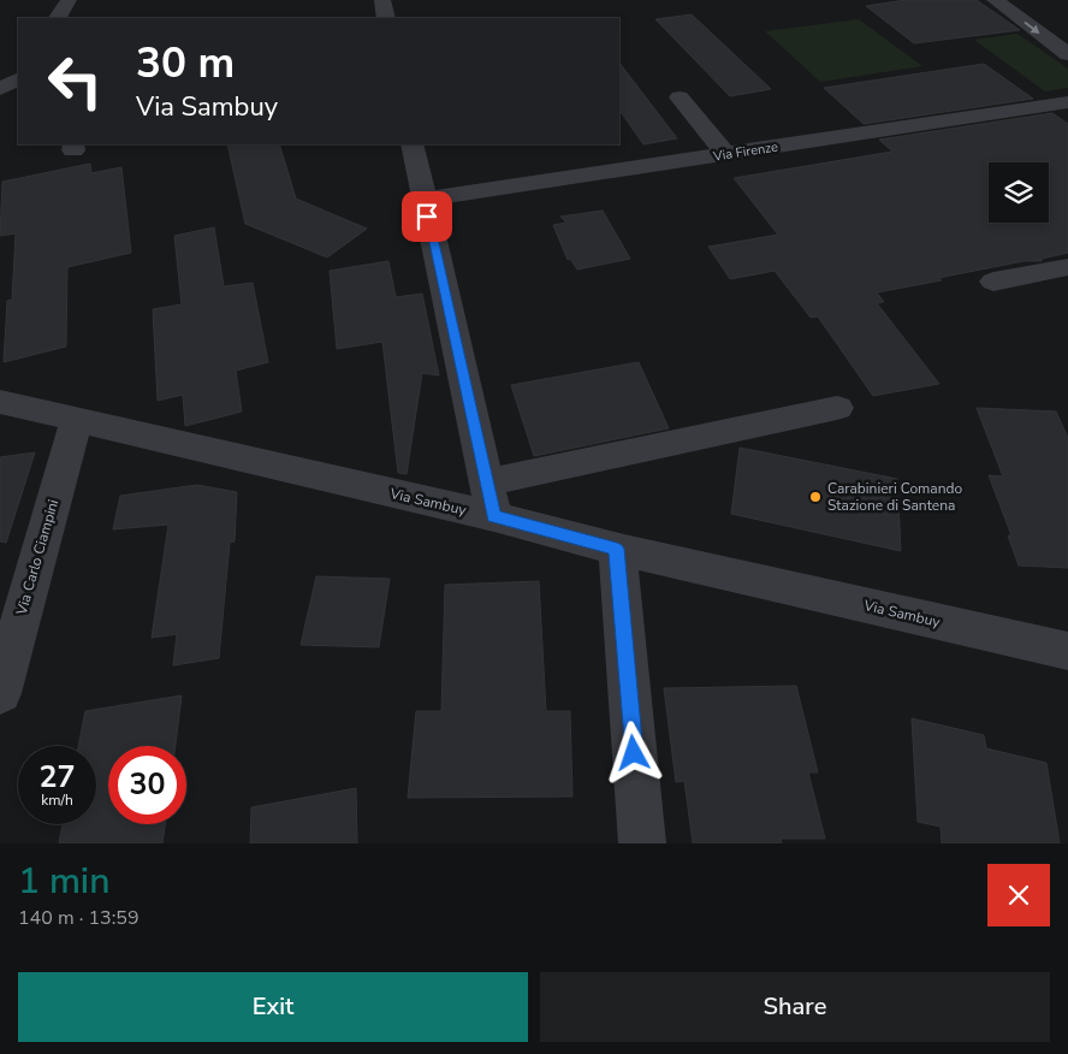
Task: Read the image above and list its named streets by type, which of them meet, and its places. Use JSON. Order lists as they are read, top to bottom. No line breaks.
{"streets":{"street":["Via Firenze","Via Sambuy","Via Carlo Ciampini"]},"crossings":[["Via Sambuy","Via Carlo Ciampini"]],"places":["Carabinieri Comando Stazione di Santena"],"page":{"turn":["30 m","Via Sambuy"],"speed":"27 km/h","limit":"30","heading":["1 min","140 m · 13:59"],"buttons":["Exit","Share"]}}
